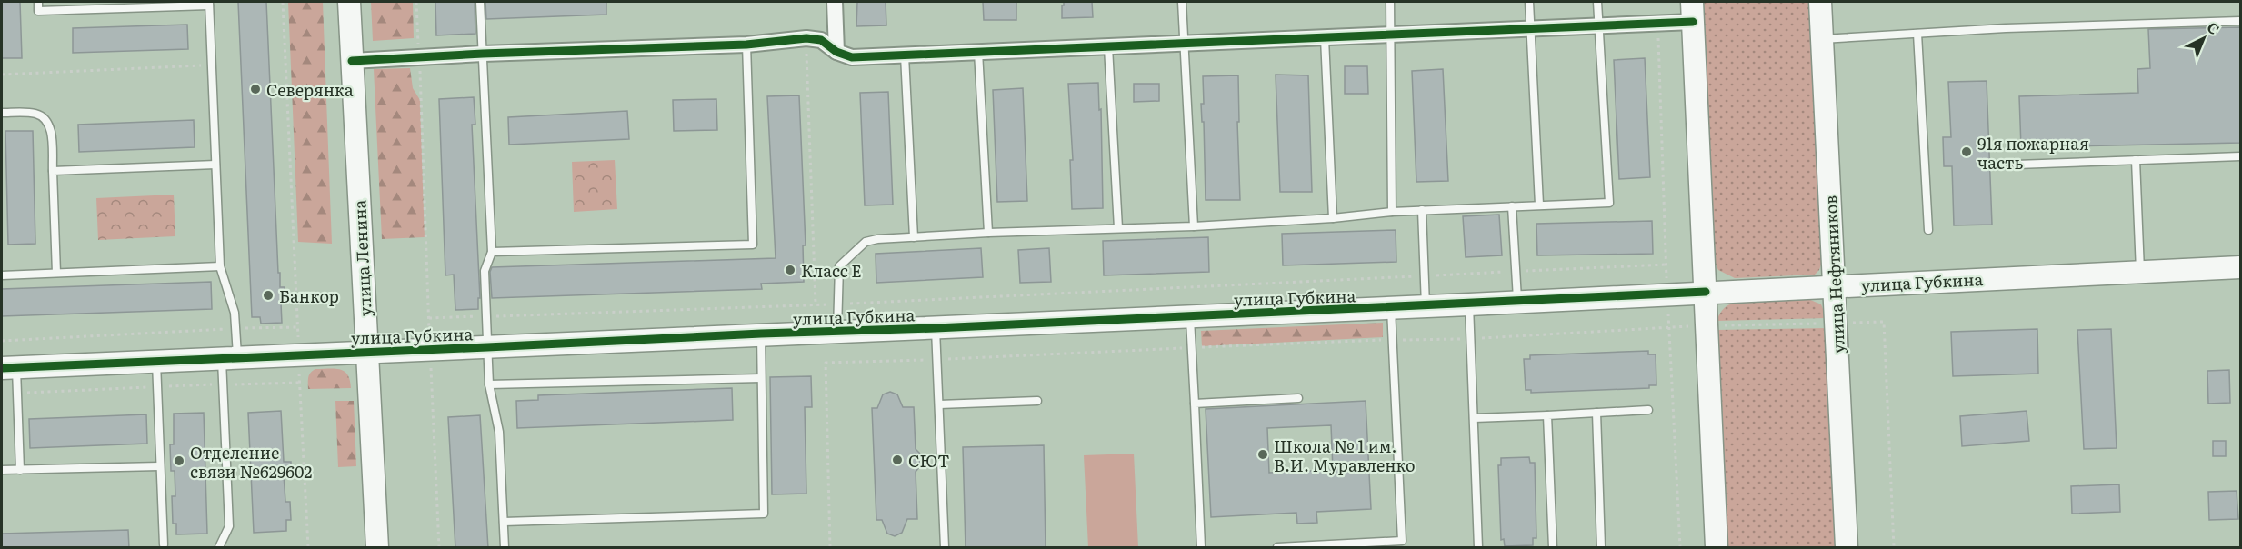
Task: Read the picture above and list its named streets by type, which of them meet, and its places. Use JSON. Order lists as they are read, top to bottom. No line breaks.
{"streets":{"street":["улица Ленина","улица Нефтяников","улица Губкина"]},"crossings":[["улица Ленина","улица Губкина"],["улица Нефтяников","улица Губкина"]],"places":["Северянка","91я пожарная часть","Класс Е","Банкор","Школа № 1 им. В.И. Муравленко","СЮТ","Отделение связи №629602"],"north":"top right"}
